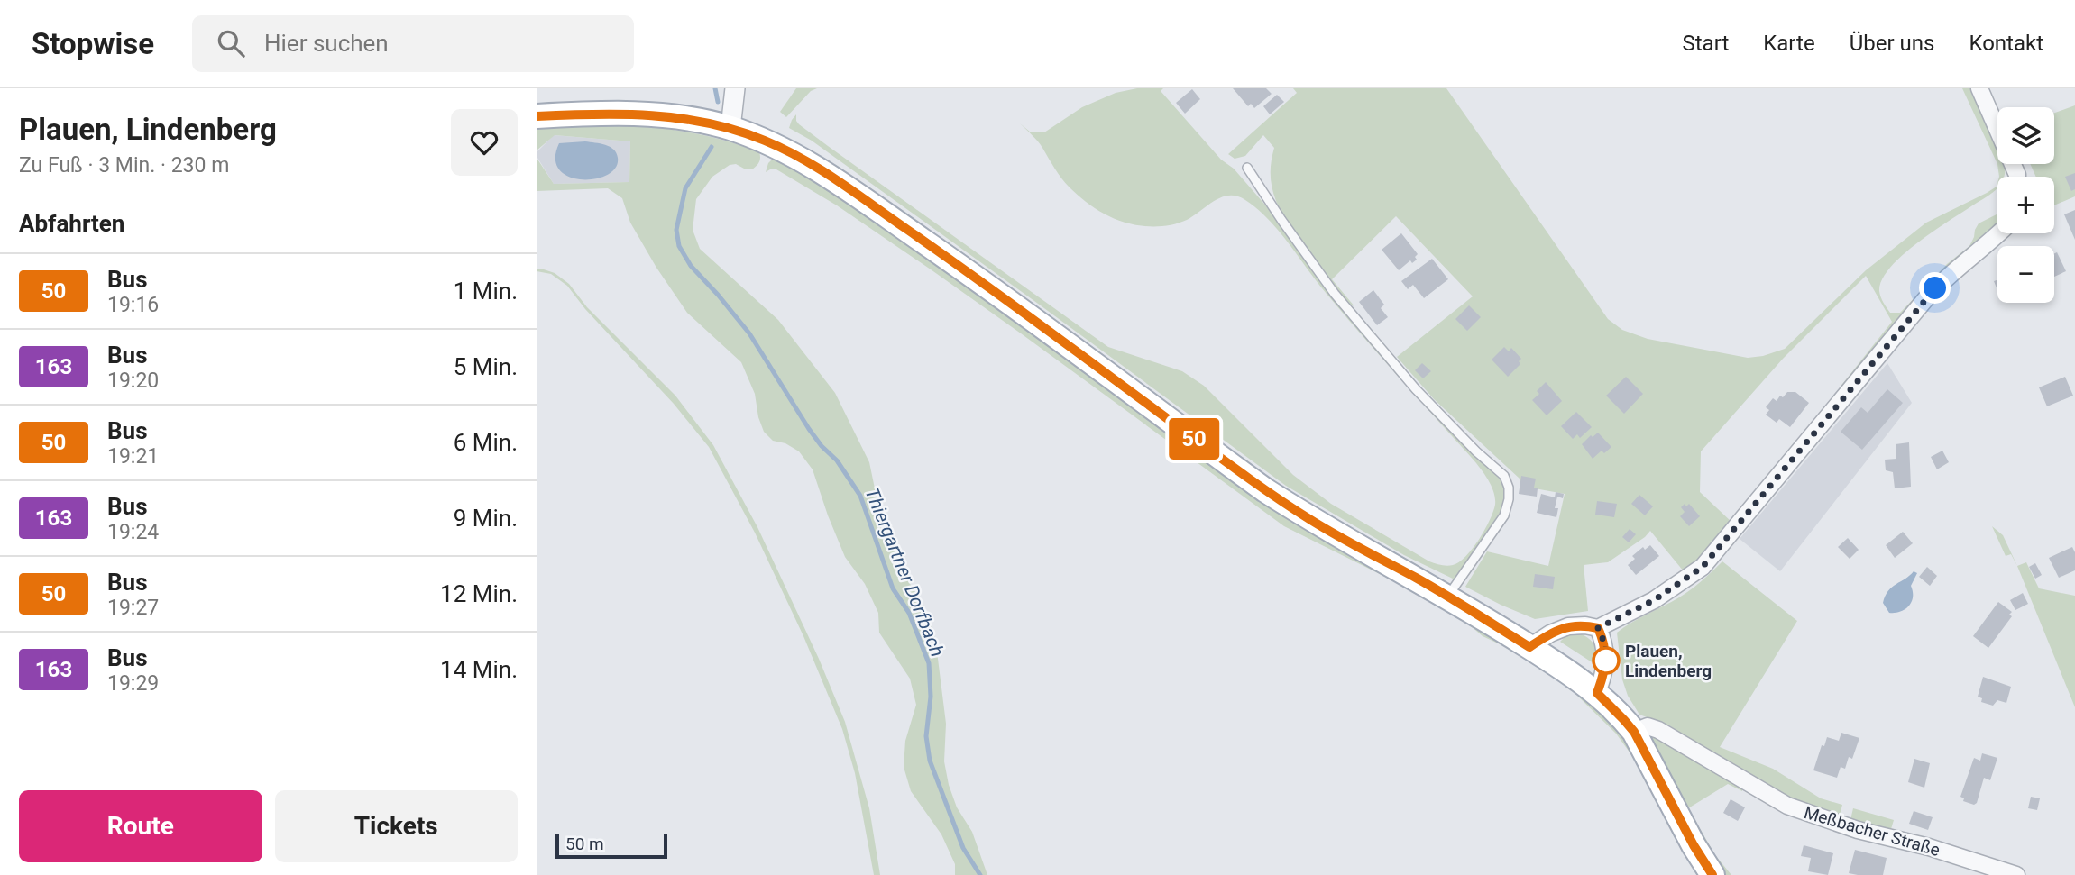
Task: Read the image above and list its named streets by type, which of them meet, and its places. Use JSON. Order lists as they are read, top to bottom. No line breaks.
{"streets":{"street":["Meßbacher Straße"]},"water":["Thiergartner Dorfbach"],"places":["Plauen, Lindenberg"],"lines":["bus line 50"],"scale_bar":"50 m","page":{"header":"Stopwise","search":"Hier suchen","nav":["Start","Karte","Über uns","Kontakt"],"heading":[["Plauen, Lindenberg","Zu Fuß · 3 Min. · 230 m"],"Abfahrten"],"on_map":"50","map_buttons":["+","−"],"list":[{"mark":"50","name":"Bus","note":"19:16","value":"1 Min."},{"mark":"163","name":"Bus","note":"19:20","value":"5 Min."},{"mark":"50","name":"Bus","note":"19:21","value":"6 Min."},{"mark":"163","name":"Bus","note":"19:24","value":"9 Min."},{"mark":"50","name":"Bus","note":"19:27","value":"12 Min."},{"mark":"163","name":"Bus","note":"19:29","value":"14 Min."}],"buttons":["Route","Tickets"],"scale":"50 m"}}
